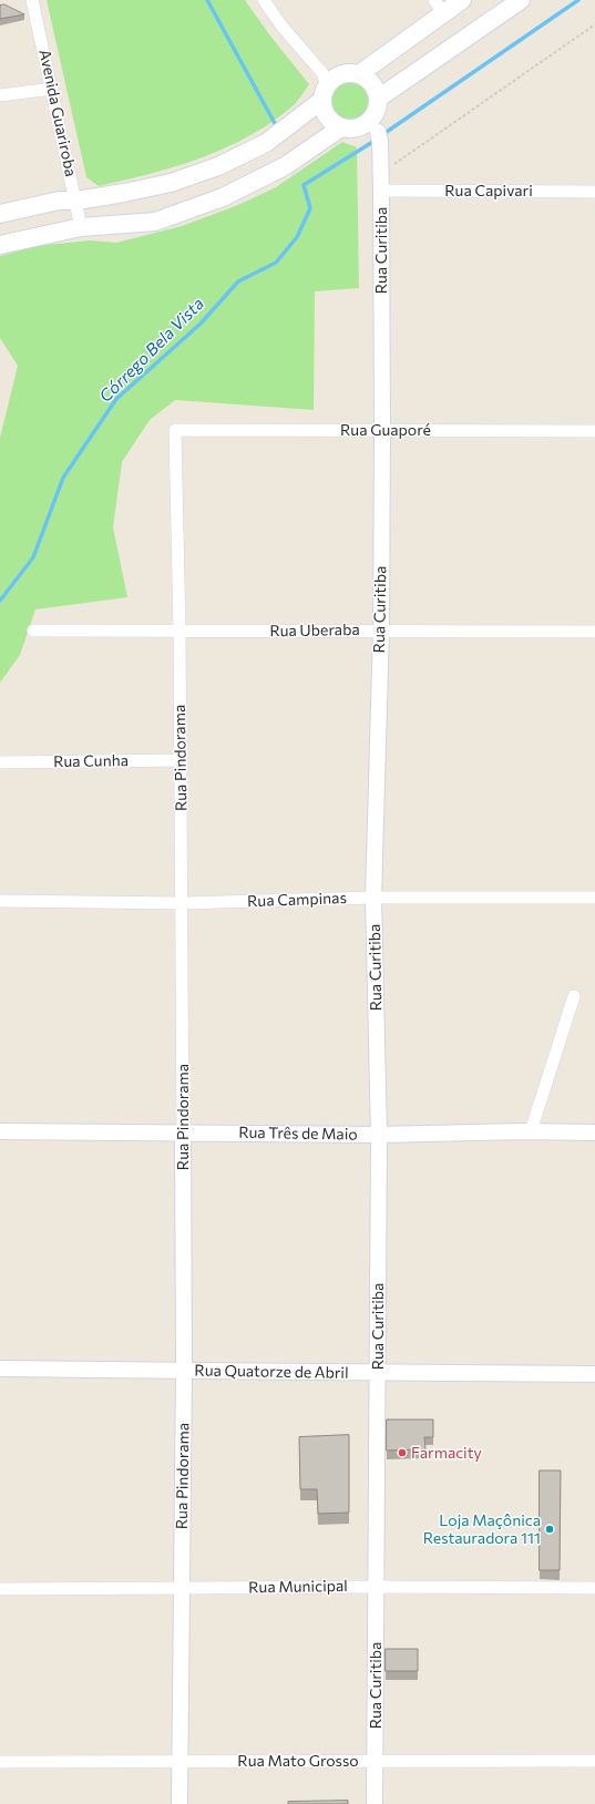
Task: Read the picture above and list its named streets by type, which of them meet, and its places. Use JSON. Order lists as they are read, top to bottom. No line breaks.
{"streets":{"street":["Avenida Guariroba","Rua Capivari","Rua Curitiba","Rua Guaporé","Rua Uberaba","Rua Pindorama","Rua Cunha","Rua Campinas","Rua Três de Maio","Rua Quatorze de Abril","Rua Municipal","Rua Mato Grosso"]},"crossings":[["Rua Capivari","Rua Curitiba"],["Rua Curitiba","Rua Guaporé"],["Rua Curitiba","Rua Uberaba"],["Rua Curitiba","Rua Campinas"],["Rua Curitiba","Rua Três de Maio"],["Rua Curitiba","Rua Quatorze de Abril"],["Rua Curitiba","Rua Municipal"],["Rua Curitiba","Rua Mato Grosso"],["Rua Guaporé","Rua Pindorama"],["Rua Uberaba","Rua Pindorama"],["Rua Pindorama","Rua Cunha"],["Rua Pindorama","Rua Campinas"],["Rua Pindorama","Rua Três de Maio"],["Rua Pindorama","Rua Quatorze de Abril"],["Rua Pindorama","Rua Municipal"],["Rua Pindorama","Rua Mato Grosso"]],"water":["Córrego Bela Vista"],"places":["Farmacity","Loja Maçônica Restauradora 111"]}
